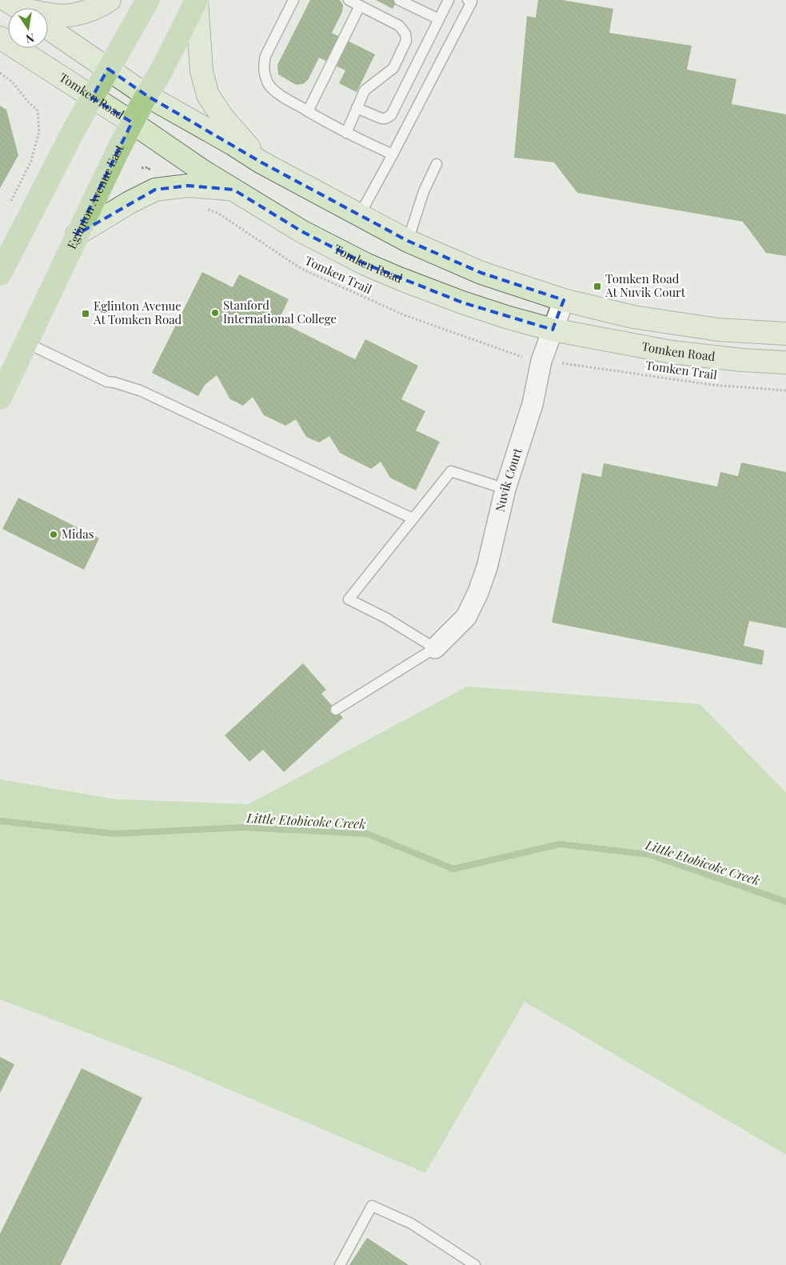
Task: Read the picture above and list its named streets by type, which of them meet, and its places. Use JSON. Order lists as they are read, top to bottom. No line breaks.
{"streets":{"main road":["Tomken Road","Eglinton Avenue East"],"street":["Nuvik Court"],"path":["Tomken Trail"]},"crossings":[["Tomken Road","Eglinton Avenue East"],["Tomken Road","Nuvik Court"]],"water":["Little Etobicoke Creek"],"places":{"transit":["Tomken Road At Nuvik Court","Eglinton Avenue At Tomken Road"],"other":["Stanford International College","Midas"]},"north":"bottom"}
